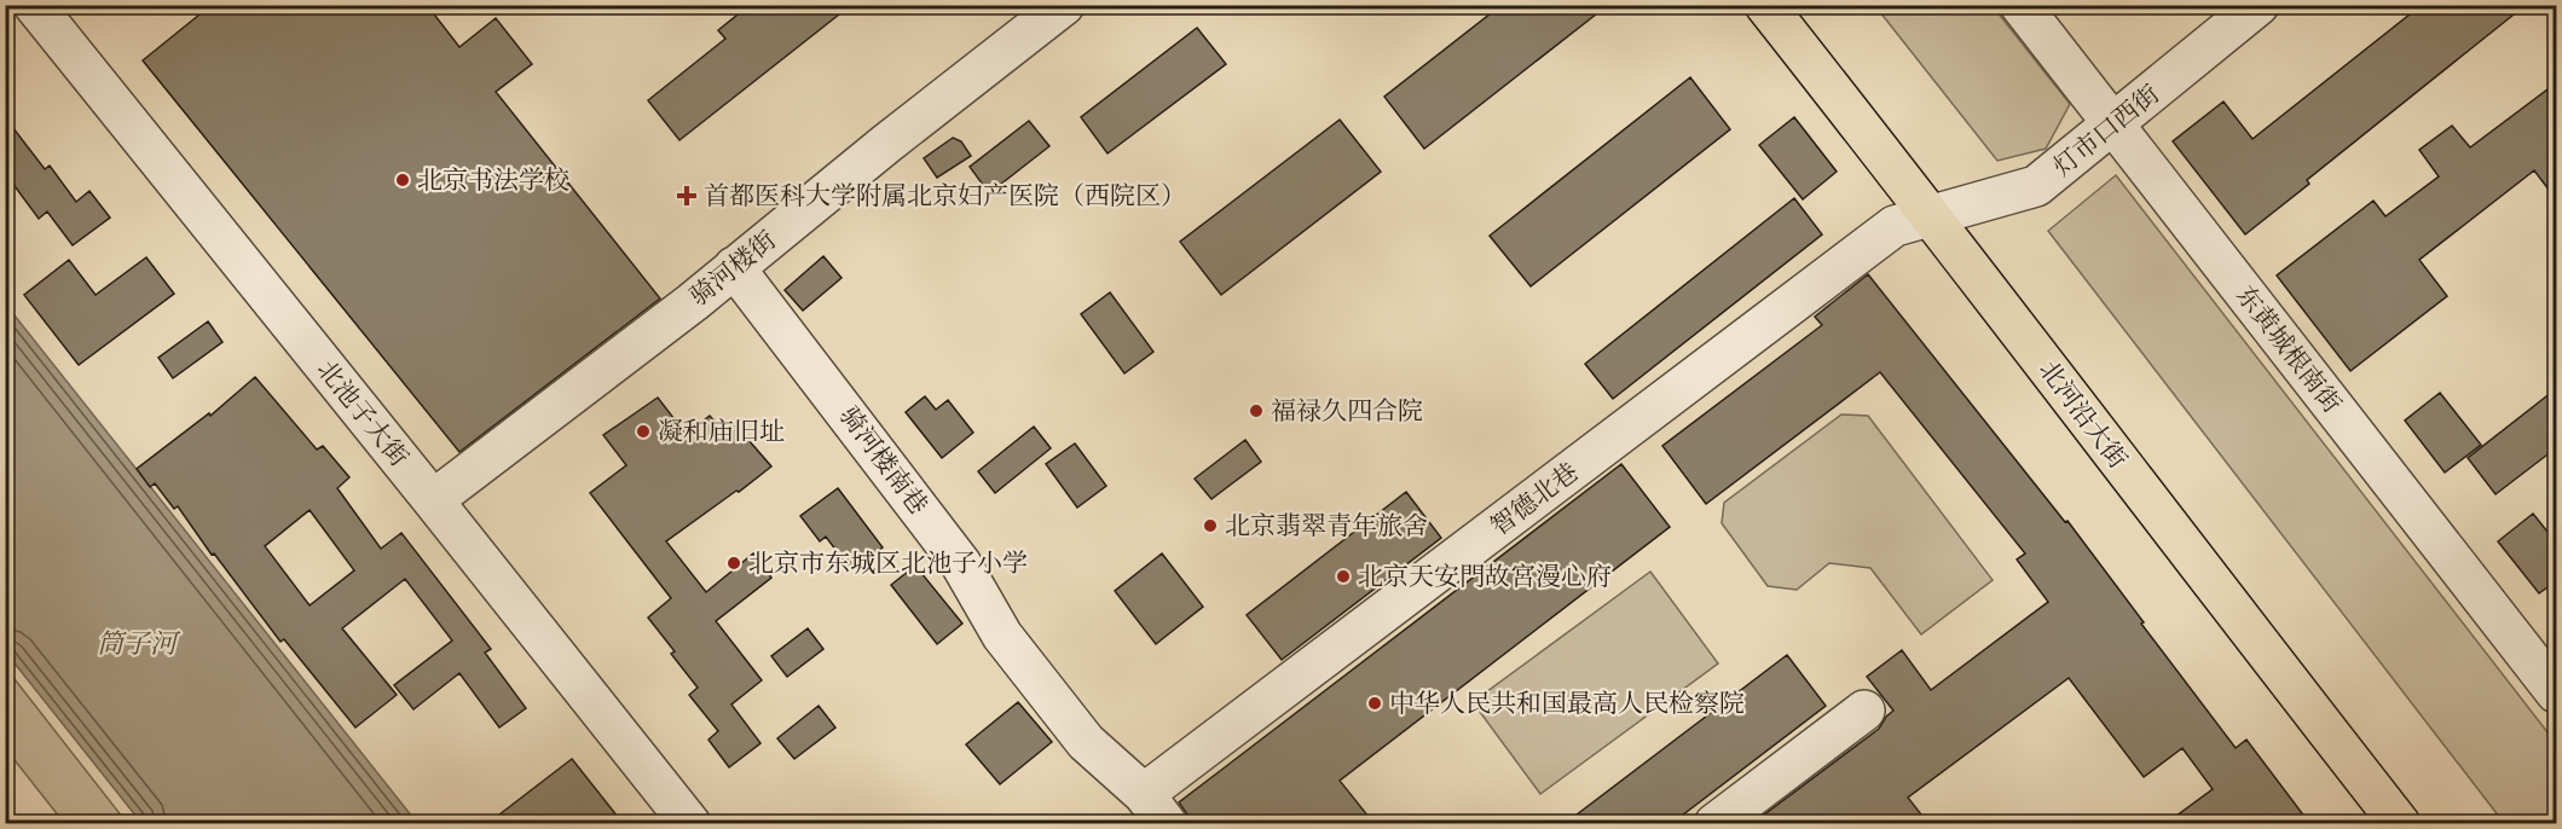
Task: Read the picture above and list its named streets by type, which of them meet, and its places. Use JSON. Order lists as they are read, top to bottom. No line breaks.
{"streets":{"main road":["北河沿大街"],"street":["灯市口西街","骑河楼街","东黄城根南街","北池子大街","骑河楼南巷","智德北巷"]},"crossings":[["灯市口西街","东黄城根南街"],["灯市口西街","北河沿大街"],["灯市口西街","智德北巷"],["骑河楼街","北池子大街"],["骑河楼街","骑河楼南巷"],["北河沿大街","智德北巷"],["骑河楼南巷","智德北巷"]],"water":["筒子河"],"places":{"other":["北京书法学校","福禄久四合院","凝和庙旧址","北京翡翠青年旅舍","北京市东城区北池子小学","北京天安門故宮漫心府","中华人民共和国最高人民检察院"],"health":["首都医科大学附属北京妇产医院（西院区）"]}}
